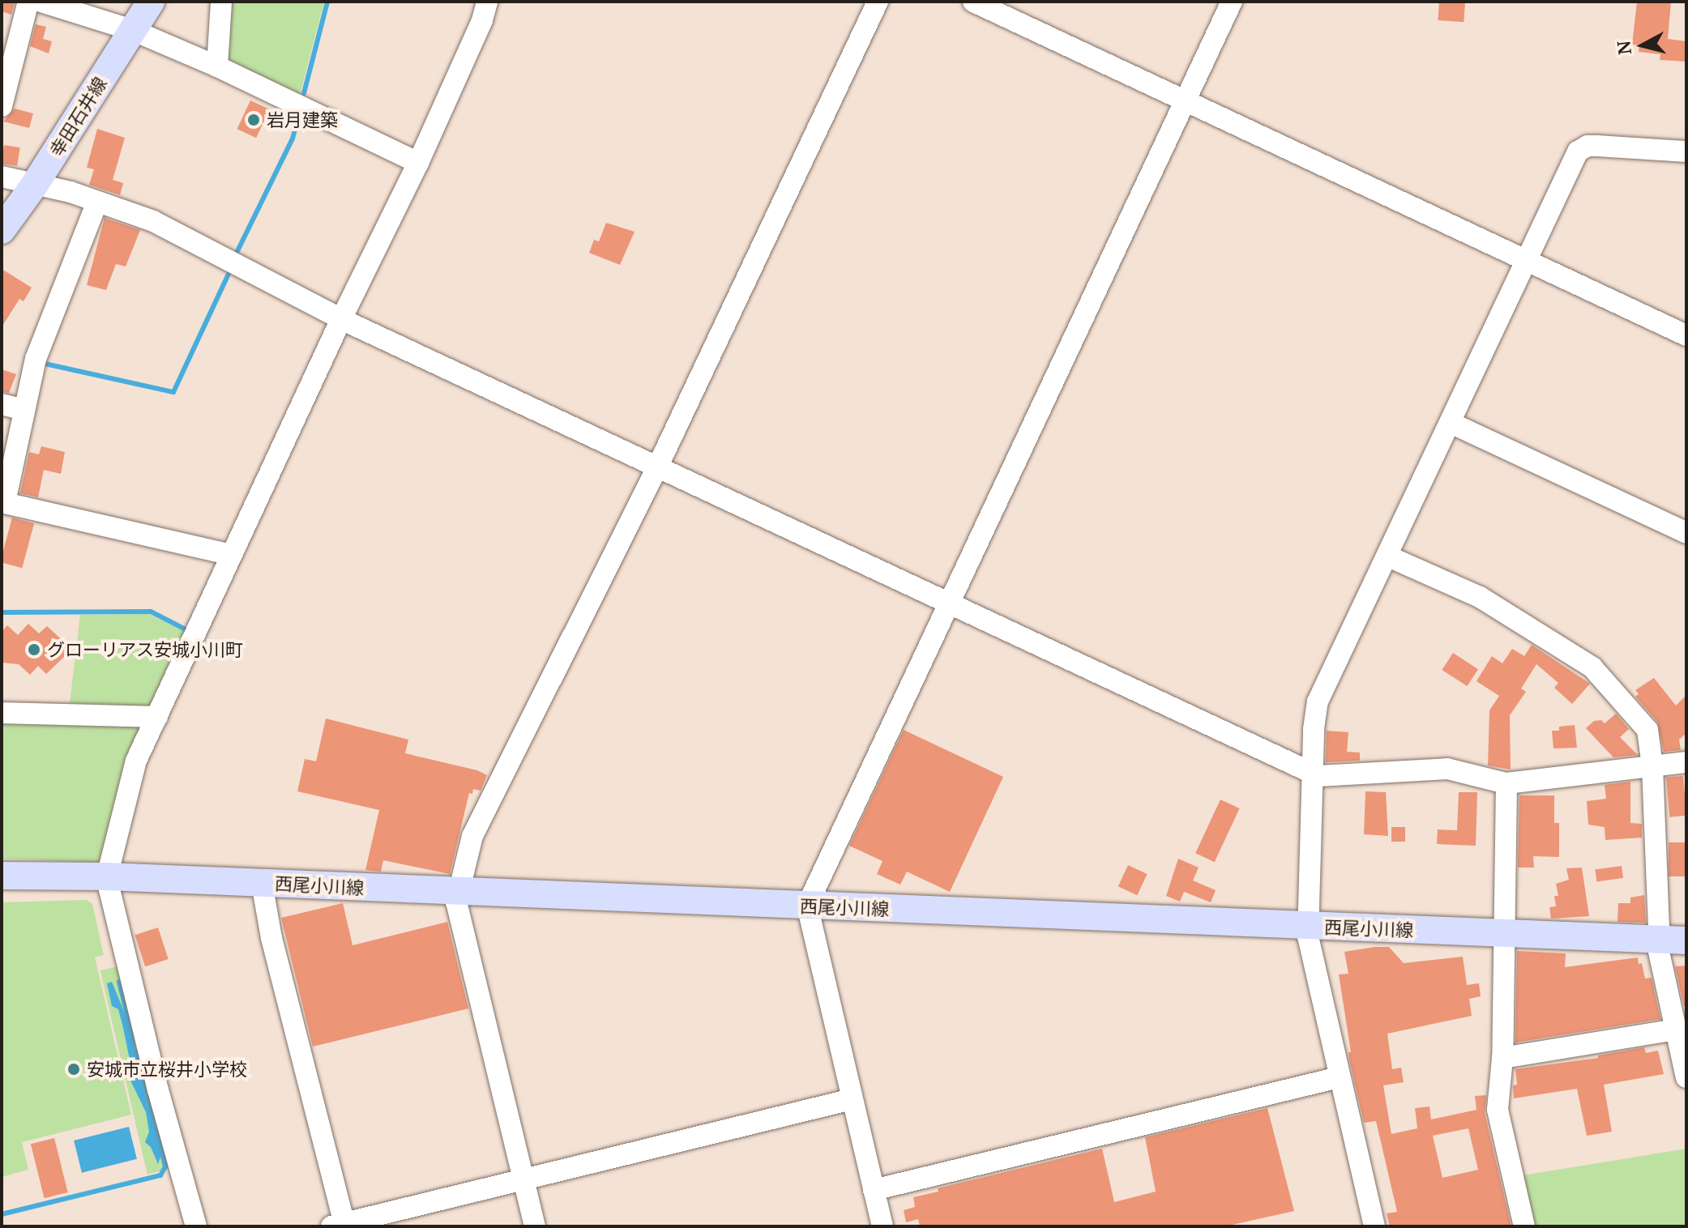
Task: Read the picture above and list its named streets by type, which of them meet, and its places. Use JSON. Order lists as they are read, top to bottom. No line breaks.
{"streets":{"main road":["幸田石井線","西尾小川線"]},"places":["岩月建築","グローリアス安城小川町","安城市立桜井小学校"],"north":"left"}
